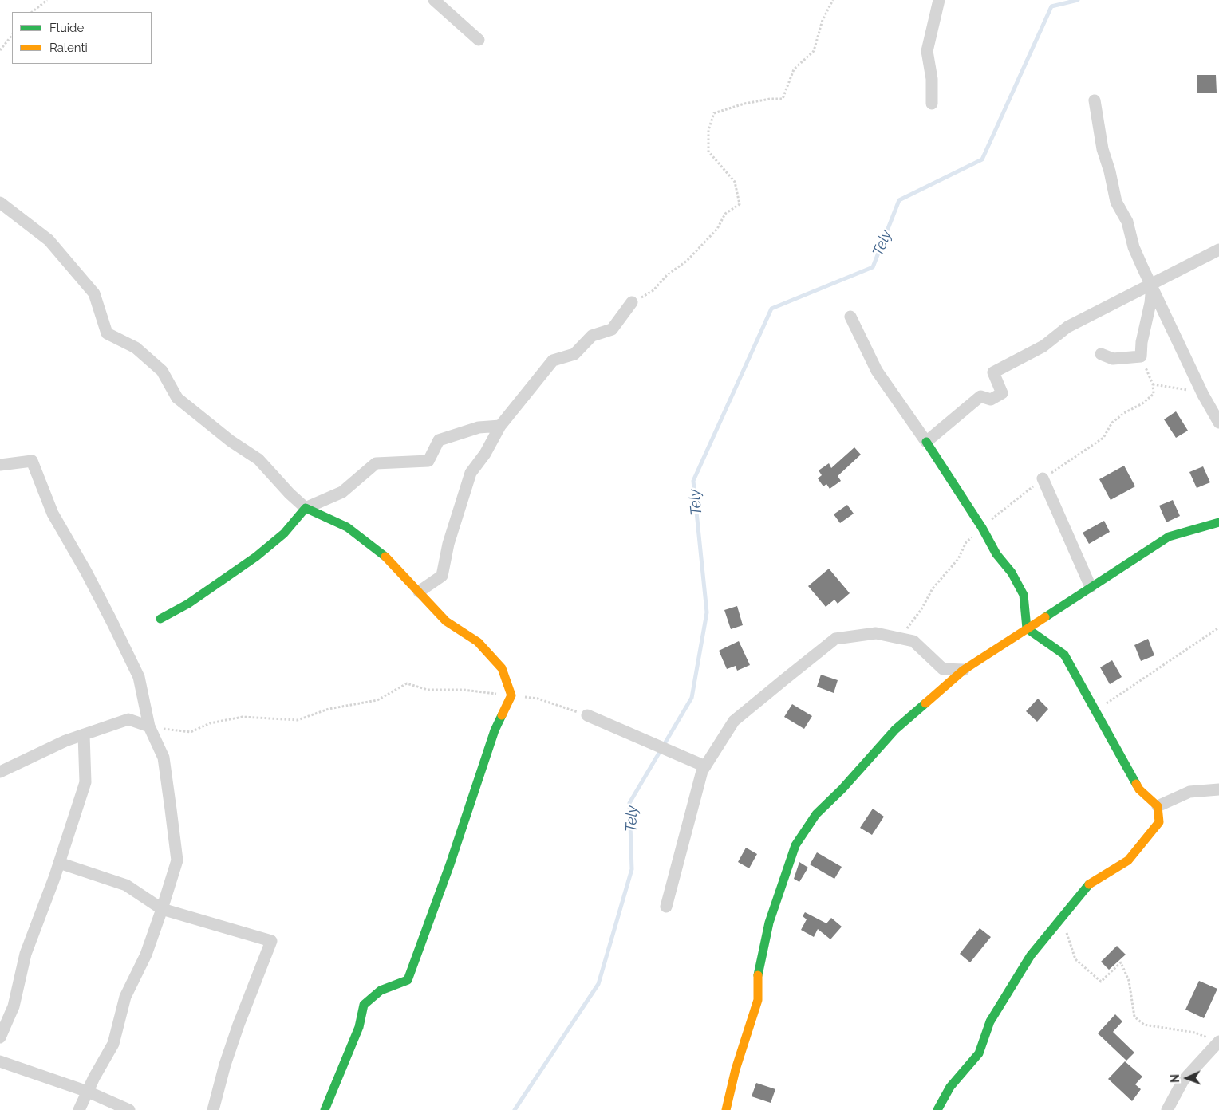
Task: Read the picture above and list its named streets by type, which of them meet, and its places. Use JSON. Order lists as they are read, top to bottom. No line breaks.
{"water":["Tely"],"legend":["Fluide","Ralenti"],"north":"left"}
